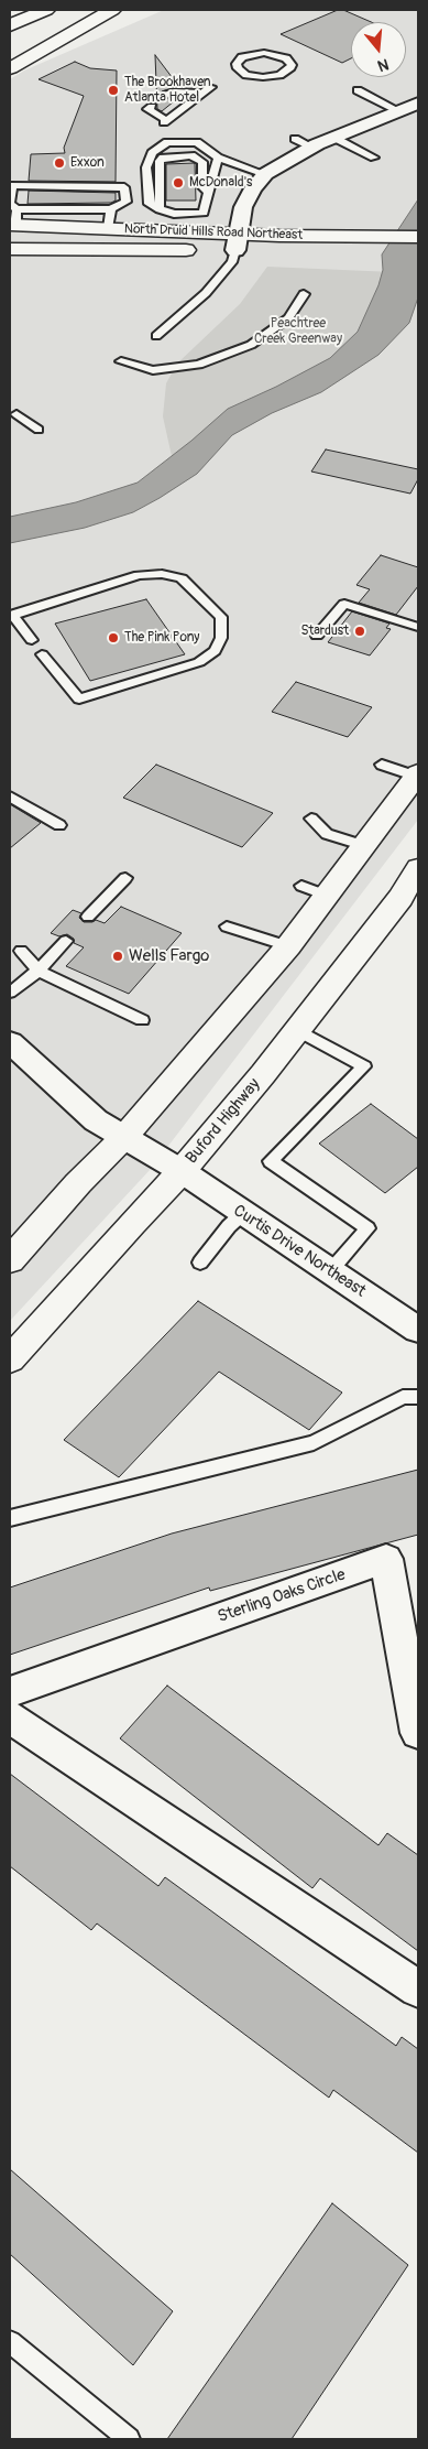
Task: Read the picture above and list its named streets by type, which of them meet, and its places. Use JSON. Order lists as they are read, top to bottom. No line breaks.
{"streets":{"main road":["North Druid Hills Road Northeast","Buford Highway"],"street":["Curtis Drive Northeast","Sterling Oaks Circle"]},"crossings":[["Buford Highway","Curtis Drive Northeast"]],"parks":["Peachtree Creek Greenway"],"places":["The Brookhaven Atlanta Hotel","Exxon","McDonald's","Stardust","The Pink Pony","Wells Fargo"],"north":"bottom"}
